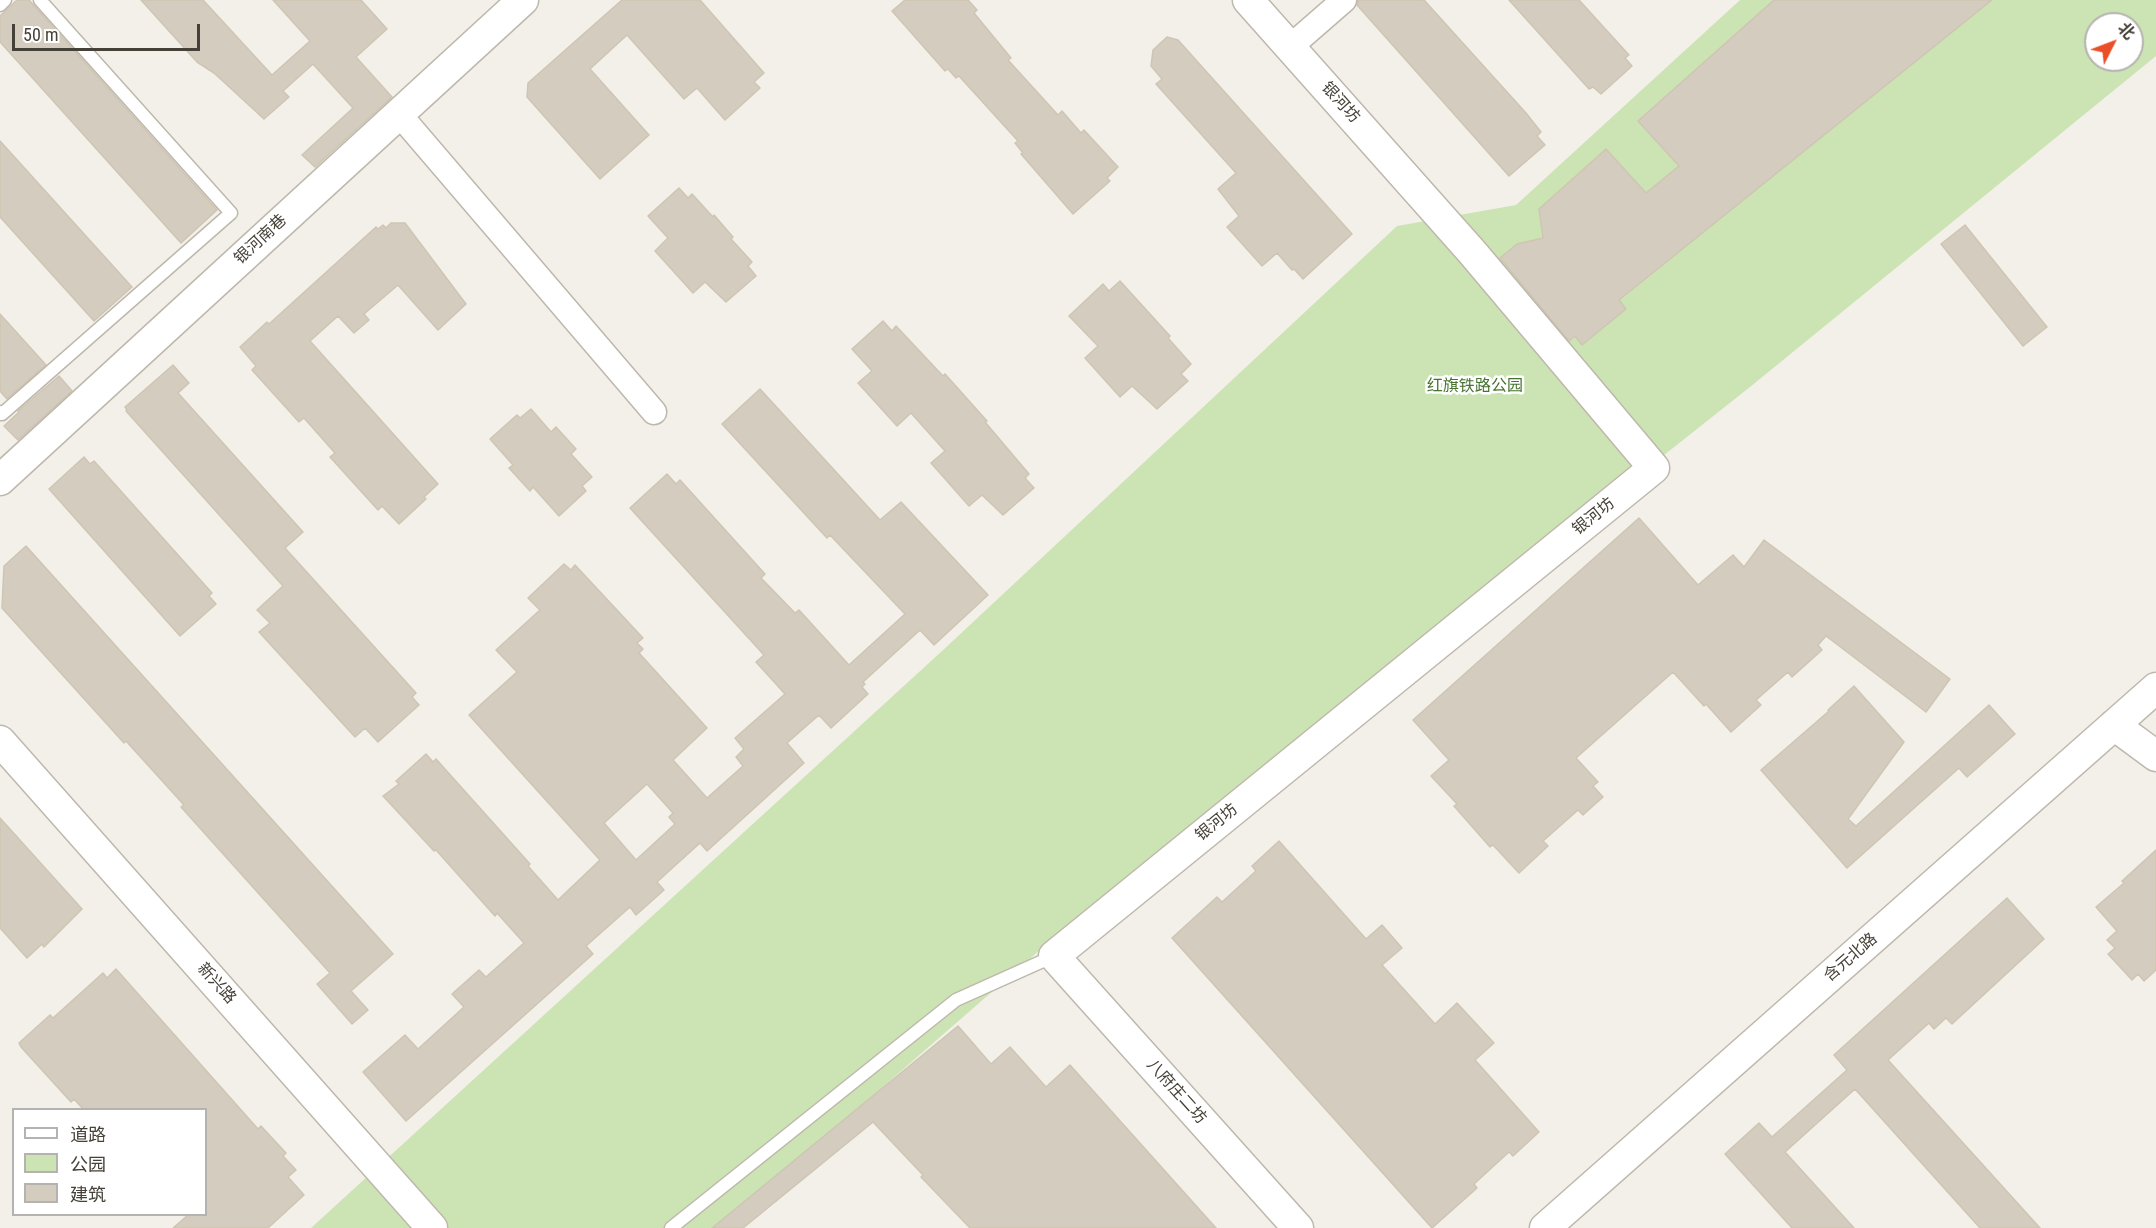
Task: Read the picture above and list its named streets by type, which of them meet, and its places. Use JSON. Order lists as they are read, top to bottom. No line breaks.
{"streets":{"street":["银河坊","银河南巷","含元北路","新兴路","八府庄二坊"]},"crossings":[["银河坊","八府庄二坊"]],"parks":["红旗铁路公园"],"legend":["道路","公园","建筑"],"scale_bar":"50 m","north":"top right"}
